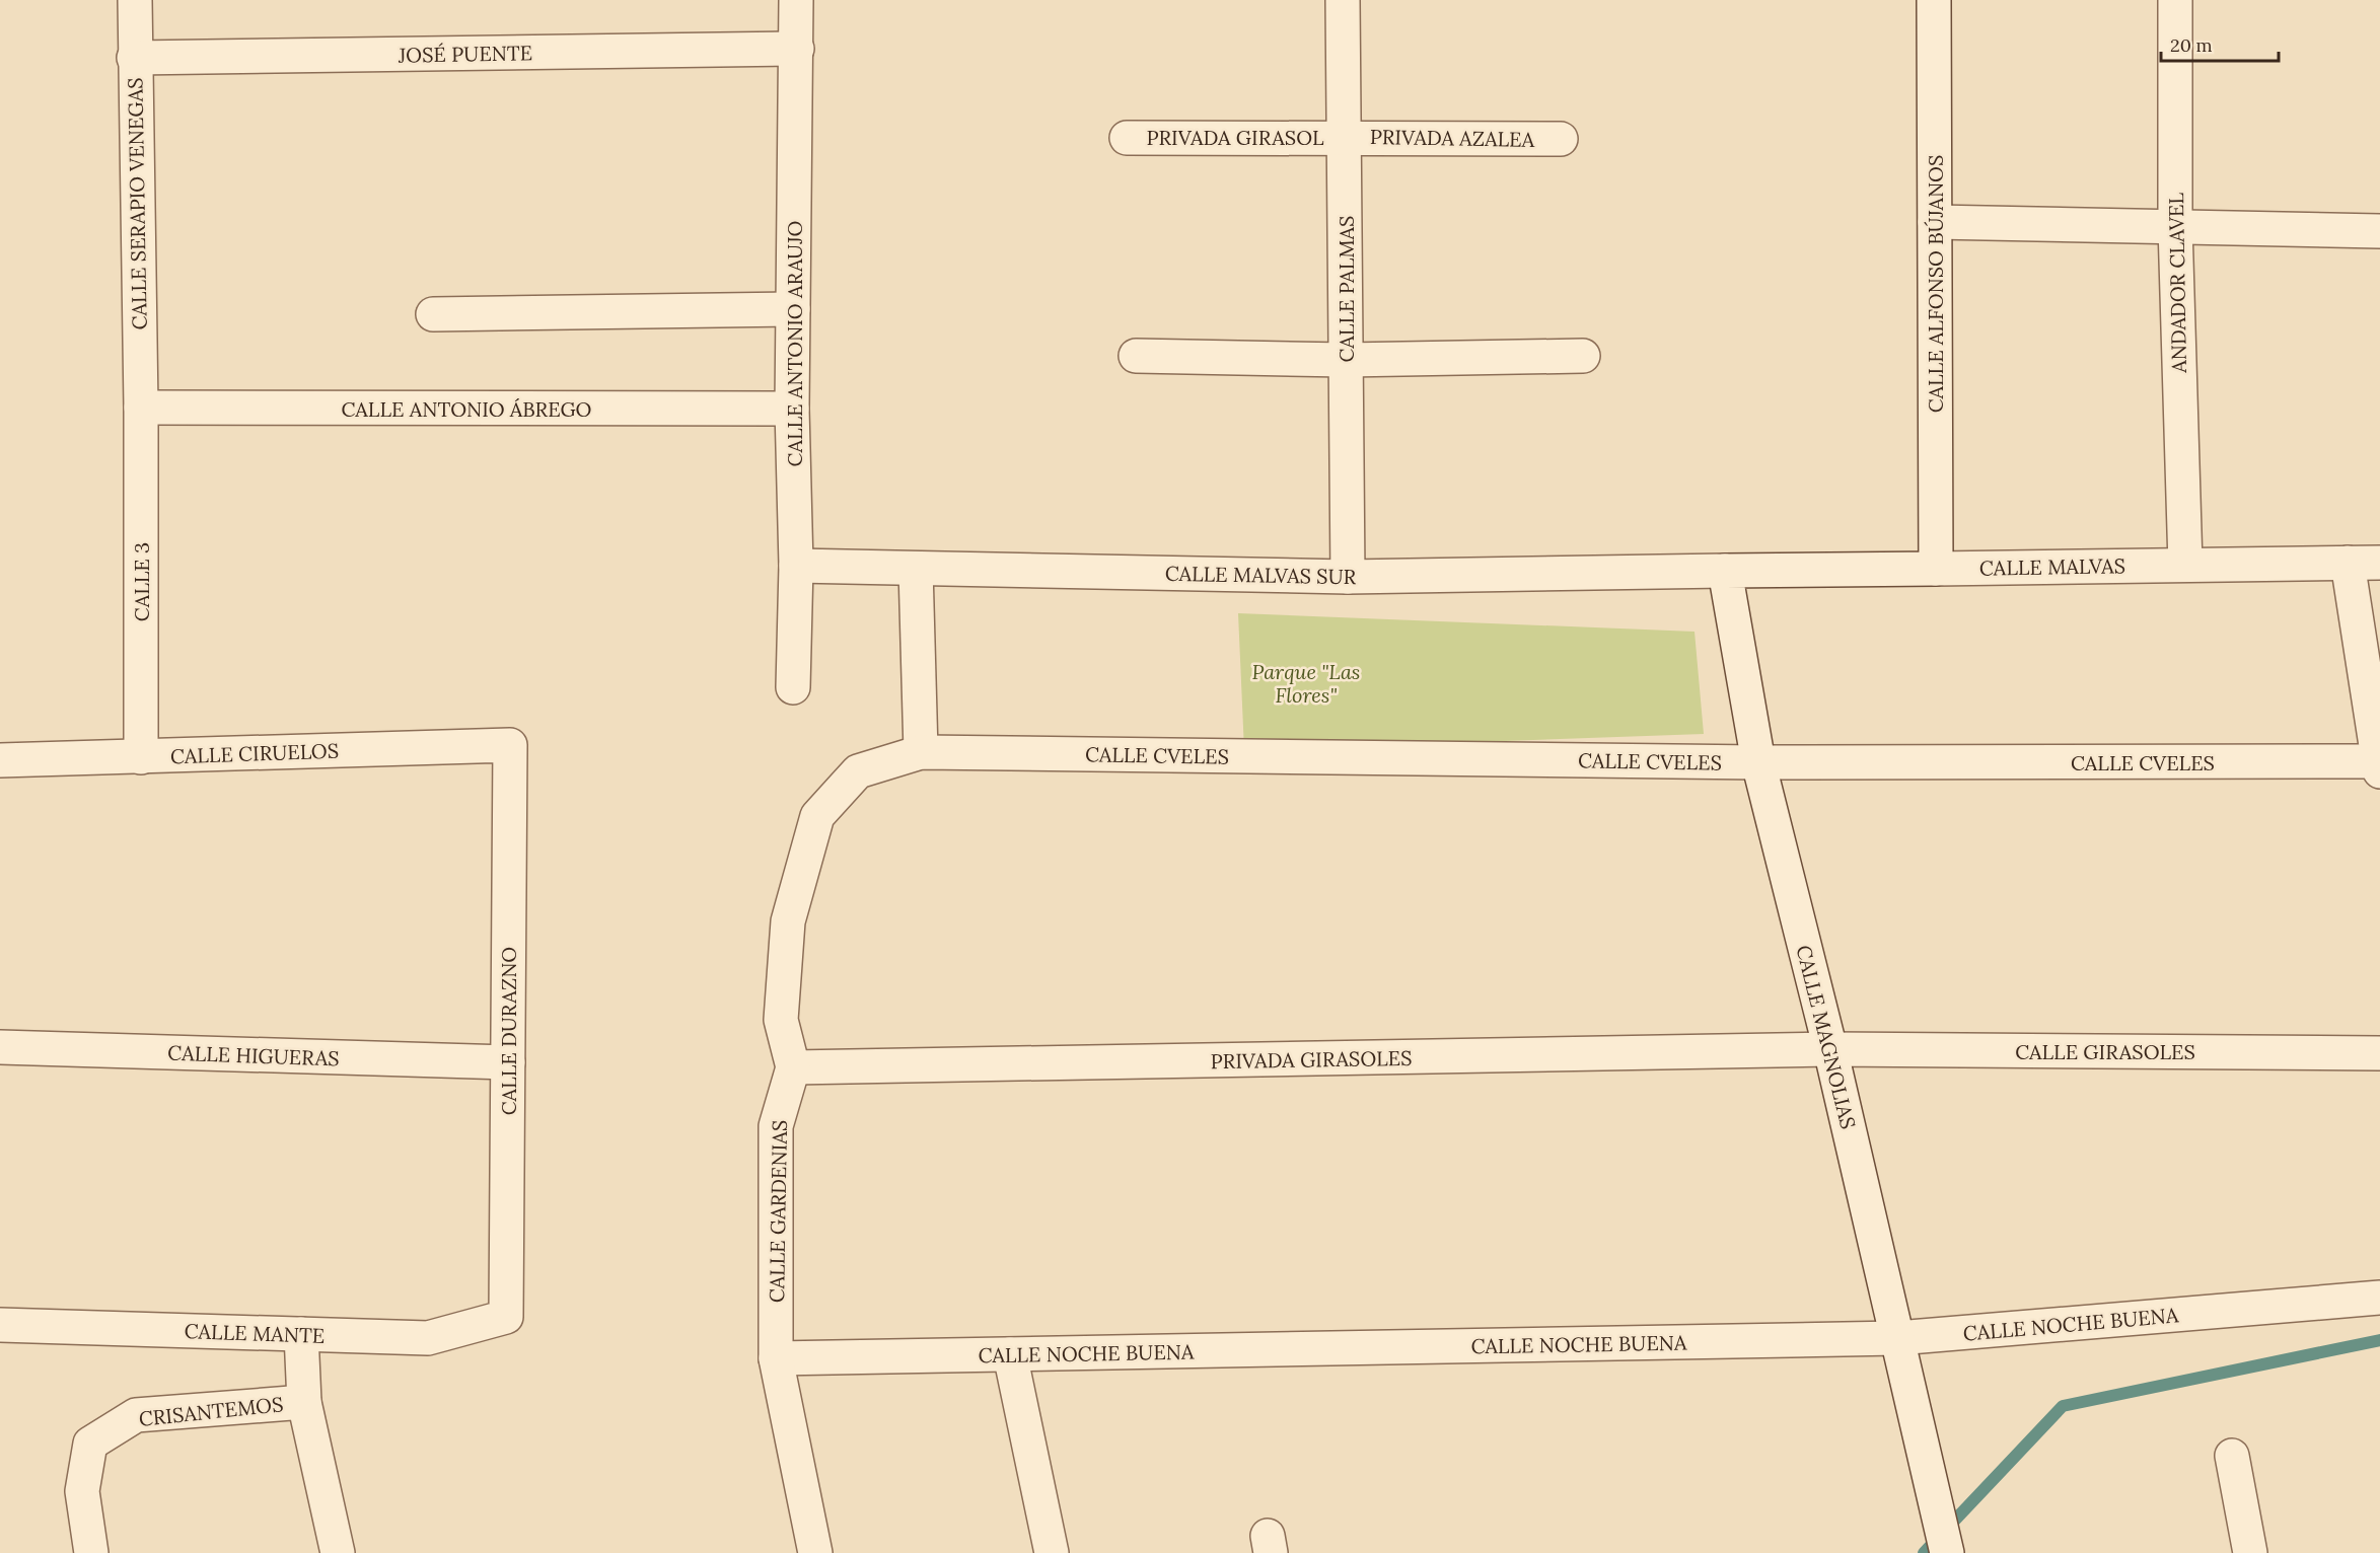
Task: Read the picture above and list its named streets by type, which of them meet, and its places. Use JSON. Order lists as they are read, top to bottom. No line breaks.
{"streets":{"street":["JOSÉ PUENTE","PRIVADA GIRASOL","PRIVADA AZALEA","CALLE SERAPIO VENEGAS","ANDADOR CLAVEL","CALLE ALFONSO BÚJANOS","CALLE PALMAS","CALLE ANTONIO ARAUJO","CALLE ANTONIO ÁBREGO","CALLE MALVAS","CALLE MALVAS SUR","CALLE 3","CALLE CIRUELOS","CALLE CVELES","CALLE DURAZNO","CALLE MAGNOLIAS","CALLE GIRASOLES","CALLE HIGUERAS","PRIVADA GIRASOLES","CALLE GARDENIAS","CALLE NOCHE BUENA","CALLE MANTE","CRISANTEMOS"]},"crossings":[["JOSÉ PUENTE","CALLE SERAPIO VENEGAS"],["JOSÉ PUENTE","CALLE ANTONIO ARAUJO"],["PRIVADA GIRASOL","PRIVADA AZALEA"],["PRIVADA GIRASOL","CALLE PALMAS"],["PRIVADA AZALEA","CALLE PALMAS"],["CALLE SERAPIO VENEGAS","CALLE ANTONIO ÁBREGO"],["CALLE SERAPIO VENEGAS","CALLE 3"],["ANDADOR CLAVEL","CALLE MALVAS"],["CALLE ALFONSO BÚJANOS","CALLE MALVAS"],["CALLE PALMAS","CALLE MALVAS SUR"],["CALLE ANTONIO ARAUJO","CALLE ANTONIO ÁBREGO"],["CALLE ANTONIO ARAUJO","CALLE MALVAS SUR"],["CALLE ANTONIO ÁBREGO","CALLE 3"],["CALLE MALVAS","CALLE MALVAS SUR"],["CALLE MALVAS","CALLE MAGNOLIAS"],["CALLE MALVAS SUR","CALLE MAGNOLIAS"],["CALLE 3","CALLE CIRUELOS"],["CALLE CIRUELOS","CALLE DURAZNO"],["CALLE CVELES","CALLE MAGNOLIAS"],["CALLE DURAZNO","CALLE HIGUERAS"],["CALLE DURAZNO","CALLE MANTE"],["CALLE MAGNOLIAS","CALLE GIRASOLES"],["CALLE MAGNOLIAS","PRIVADA GIRASOLES"],["CALLE MAGNOLIAS","CALLE NOCHE BUENA"],["CALLE GIRASOLES","PRIVADA GIRASOLES"],["PRIVADA GIRASOLES","CALLE GARDENIAS"],["CALLE GARDENIAS","CALLE NOCHE BUENA"]],"parks":["Parque \"Las Flores\""],"scale_bar":"20 m"}
